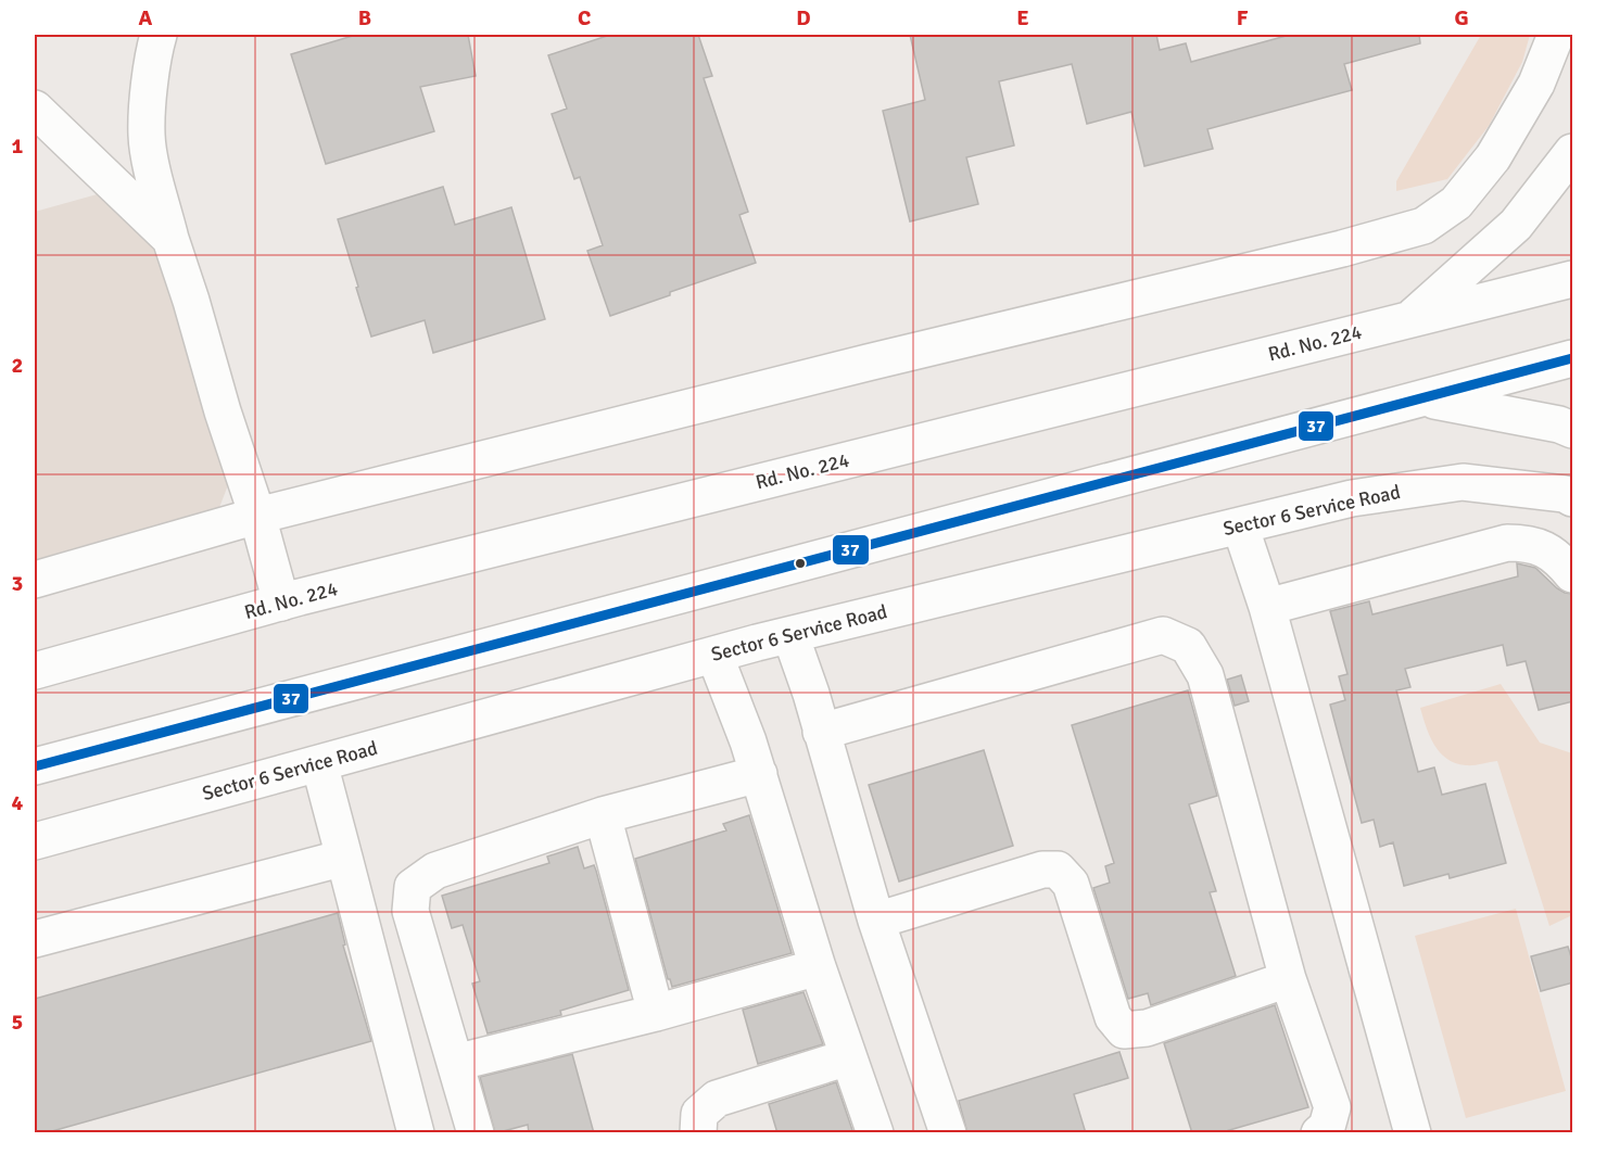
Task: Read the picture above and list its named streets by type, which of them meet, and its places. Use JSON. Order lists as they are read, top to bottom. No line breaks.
{"streets":{"street":["Rd. No. 224","Sector 6 Service Road"]},"lines":["transit line 37"],"grid":{"columns":["A","B","C","D","E","F","G"],"rows":["1","2","3","4","5"]}}
